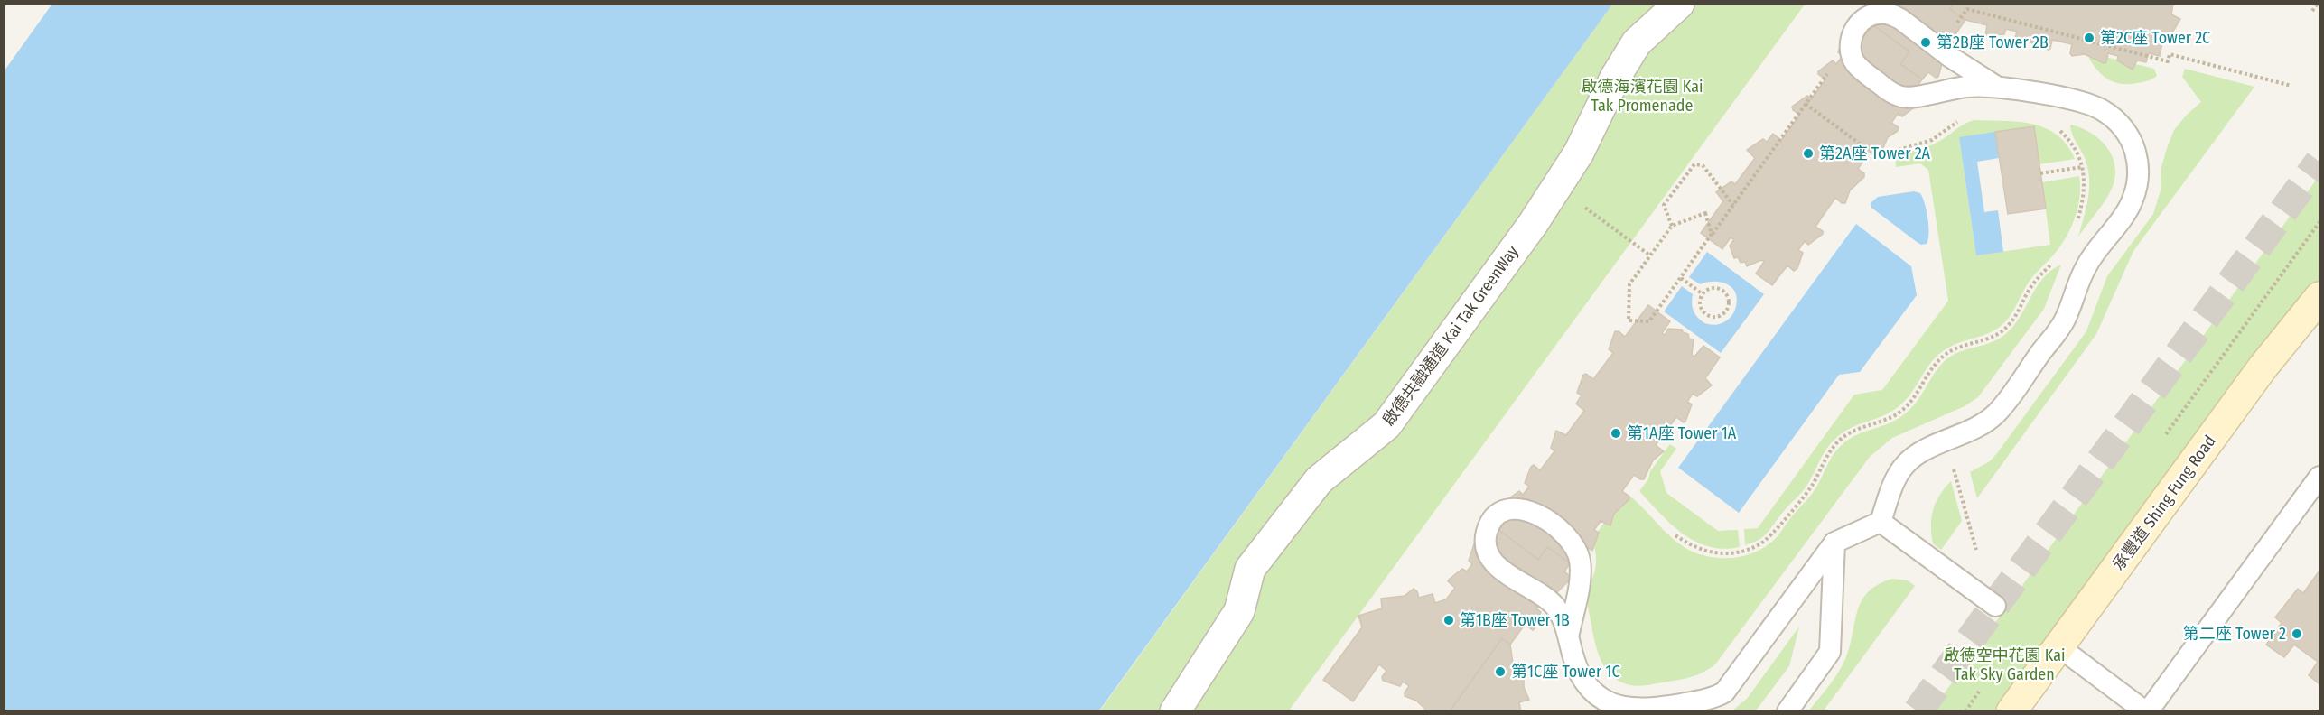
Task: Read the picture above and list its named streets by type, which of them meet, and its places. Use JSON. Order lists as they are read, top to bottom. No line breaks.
{"streets":{"main road":["承豐道 Shing Fung Road"],"street":["啟德共融通道 Kai Tak GreenWay"]},"parks":["啟德海濱花園 Kai Tak Promenade","啟德空中花園 Kai Tak Sky Garden"],"places":["第2C座 Tower 2C","第2B座 Tower 2B","第2A座 Tower 2A","第1A座 Tower 1A","第1B座 Tower 1B","第二座 Tower 2","第1C座 Tower 1C"]}
